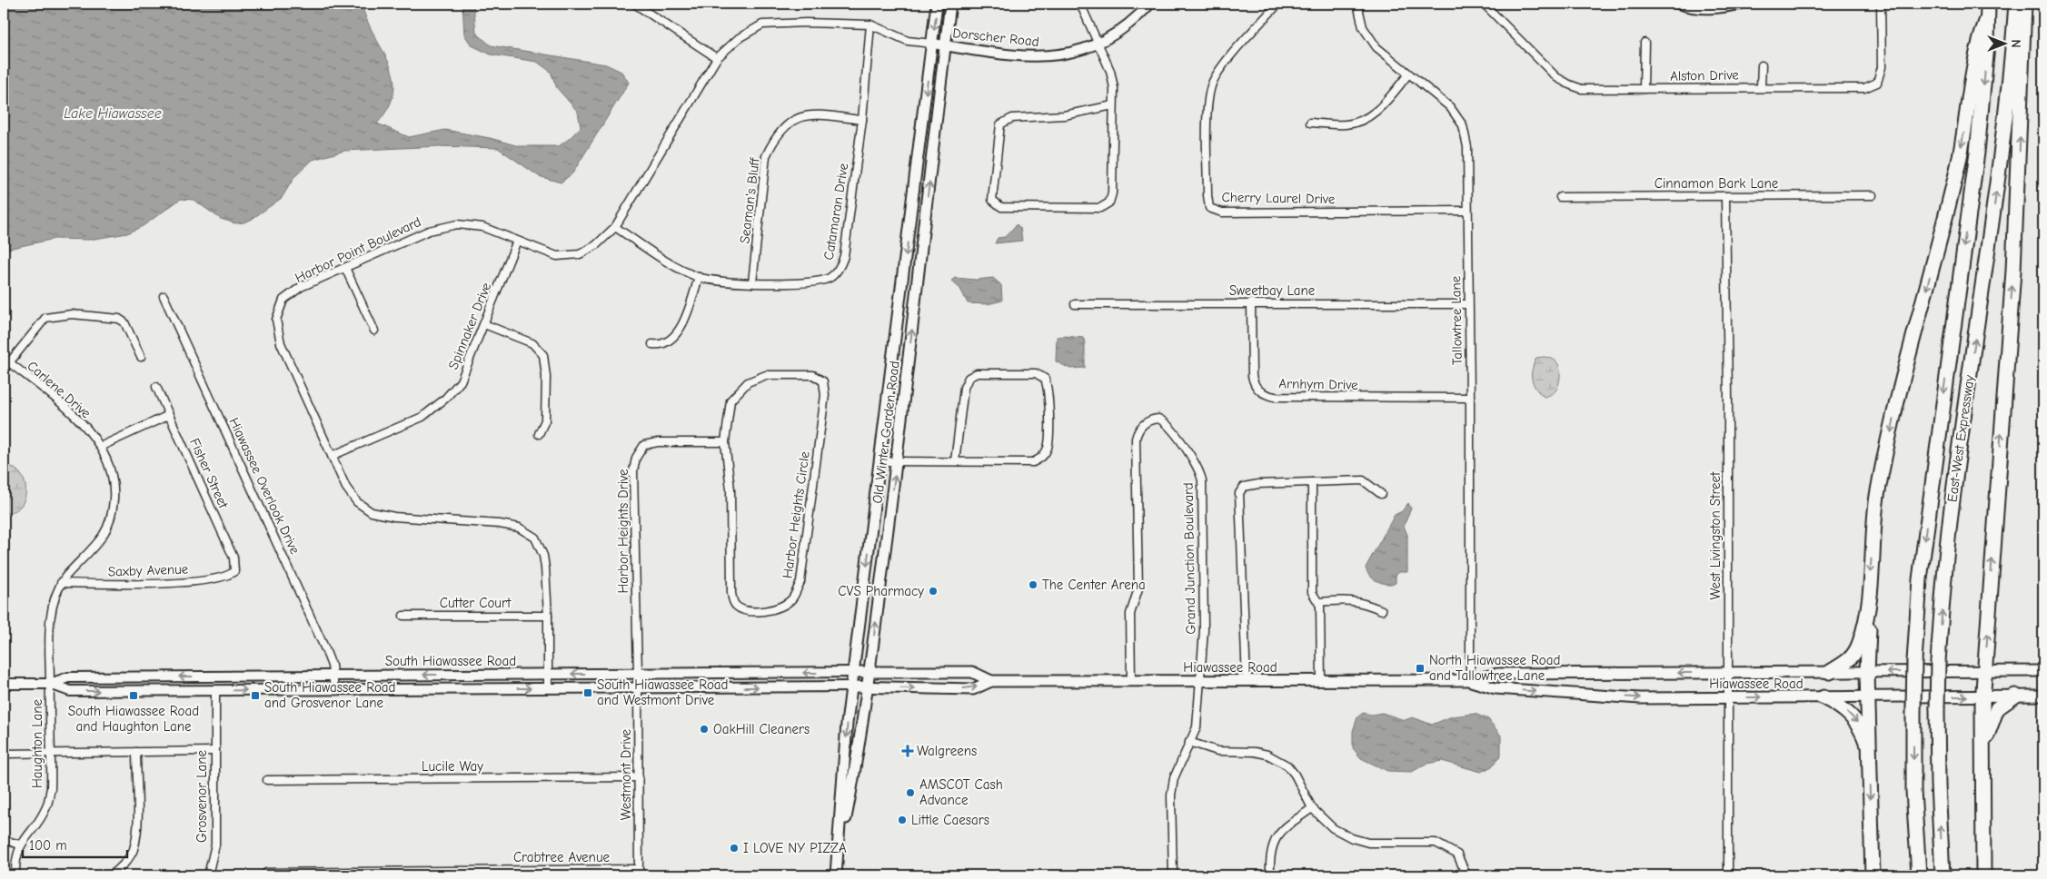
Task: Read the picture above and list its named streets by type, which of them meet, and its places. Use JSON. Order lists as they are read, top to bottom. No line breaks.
{"streets":{"highway":["East-West Expressway"],"main road":["Old Winter Garden Road","Hiawassee Road"],"street":["Dorscher Road","Alston Drive","Cinnamon Bark Lane","Cherry Laurel Drive","Seaman's Bluff","Catamaran Drive","Harbor Point Boulevard","Sweetbay Lane","Tallowtree Lane","Spinnaker Drive","Arnhym Drive","Carlene Drive","Fisher Street","Hiawassee Overlook Drive","Harbor Heights Circle","Harbor Heights Drive","West Livingston Street","Grand Junction Boulevard","Saxby Avenue","Cutter Court","South Hiawassee Road","Haughton Lane","Lucile Way","Westmont Drive","Grosvenor Lane","Crabtree Avenue"]},"crossings":[["Dorscher Road","Harbor Point Boulevard"],["Dorscher Road","Old Winter Garden Road"],["Cinnamon Bark Lane","West Livingston Street"],["Cherry Laurel Drive","Tallowtree Lane"],["Seaman's Bluff","Catamaran Drive"],["Catamaran Drive","Harbor Point Boulevard"],["Harbor Point Boulevard","Spinnaker Drive"],["Harbor Point Boulevard","Old Winter Garden Road"],["Harbor Point Boulevard","Cutter Court"],["Harbor Point Boulevard","South Hiawassee Road"],["Sweetbay Lane","Tallowtree Lane"],["Sweetbay Lane","Arnhym Drive"],["Tallowtree Lane","Arnhym Drive"],["Tallowtree Lane","Hiawassee Road"],["Carlene Drive","Saxby Avenue"],["Carlene Drive","South Hiawassee Road"],["Carlene Drive","Haughton Lane"],["Old Winter Garden Road","South Hiawassee Road"],["Old Winter Garden Road","Hiawassee Road"],["Fisher Street","Saxby Avenue"],["Hiawassee Overlook Drive","South Hiawassee Road"],["Harbor Heights Circle","Harbor Heights Drive"],["Harbor Heights Drive","South Hiawassee Road"],["Harbor Heights Drive","Westmont Drive"],["West Livingston Street","Hiawassee Road"],["Grand Junction Boulevard","Hiawassee Road"],["South Hiawassee Road","Hiawassee Road"],["South Hiawassee Road","Haughton Lane"],["South Hiawassee Road","Westmont Drive"],["South Hiawassee Road","Grosvenor Lane"],["Lucile Way","Westmont Drive"],["Westmont Drive","Crabtree Avenue"]],"water":["Lake Hiawassee"],"places":{"other":["The Center Arena","CVS Pharmacy","OakHill Cleaners","AMSCOT Cash Advance","Little Caesars","I LOVE NY PIZZA"],"transit":["North Hiawassee Road and Tallowtree Lane","South Hiawassee Road and Westmont Drive","South Hiawassee Road and Haughton Lane","South Hiawassee Road and Grosvenor Lane"],"health":["Walgreens"]},"scale_bar":"100 m","north":"right"}
